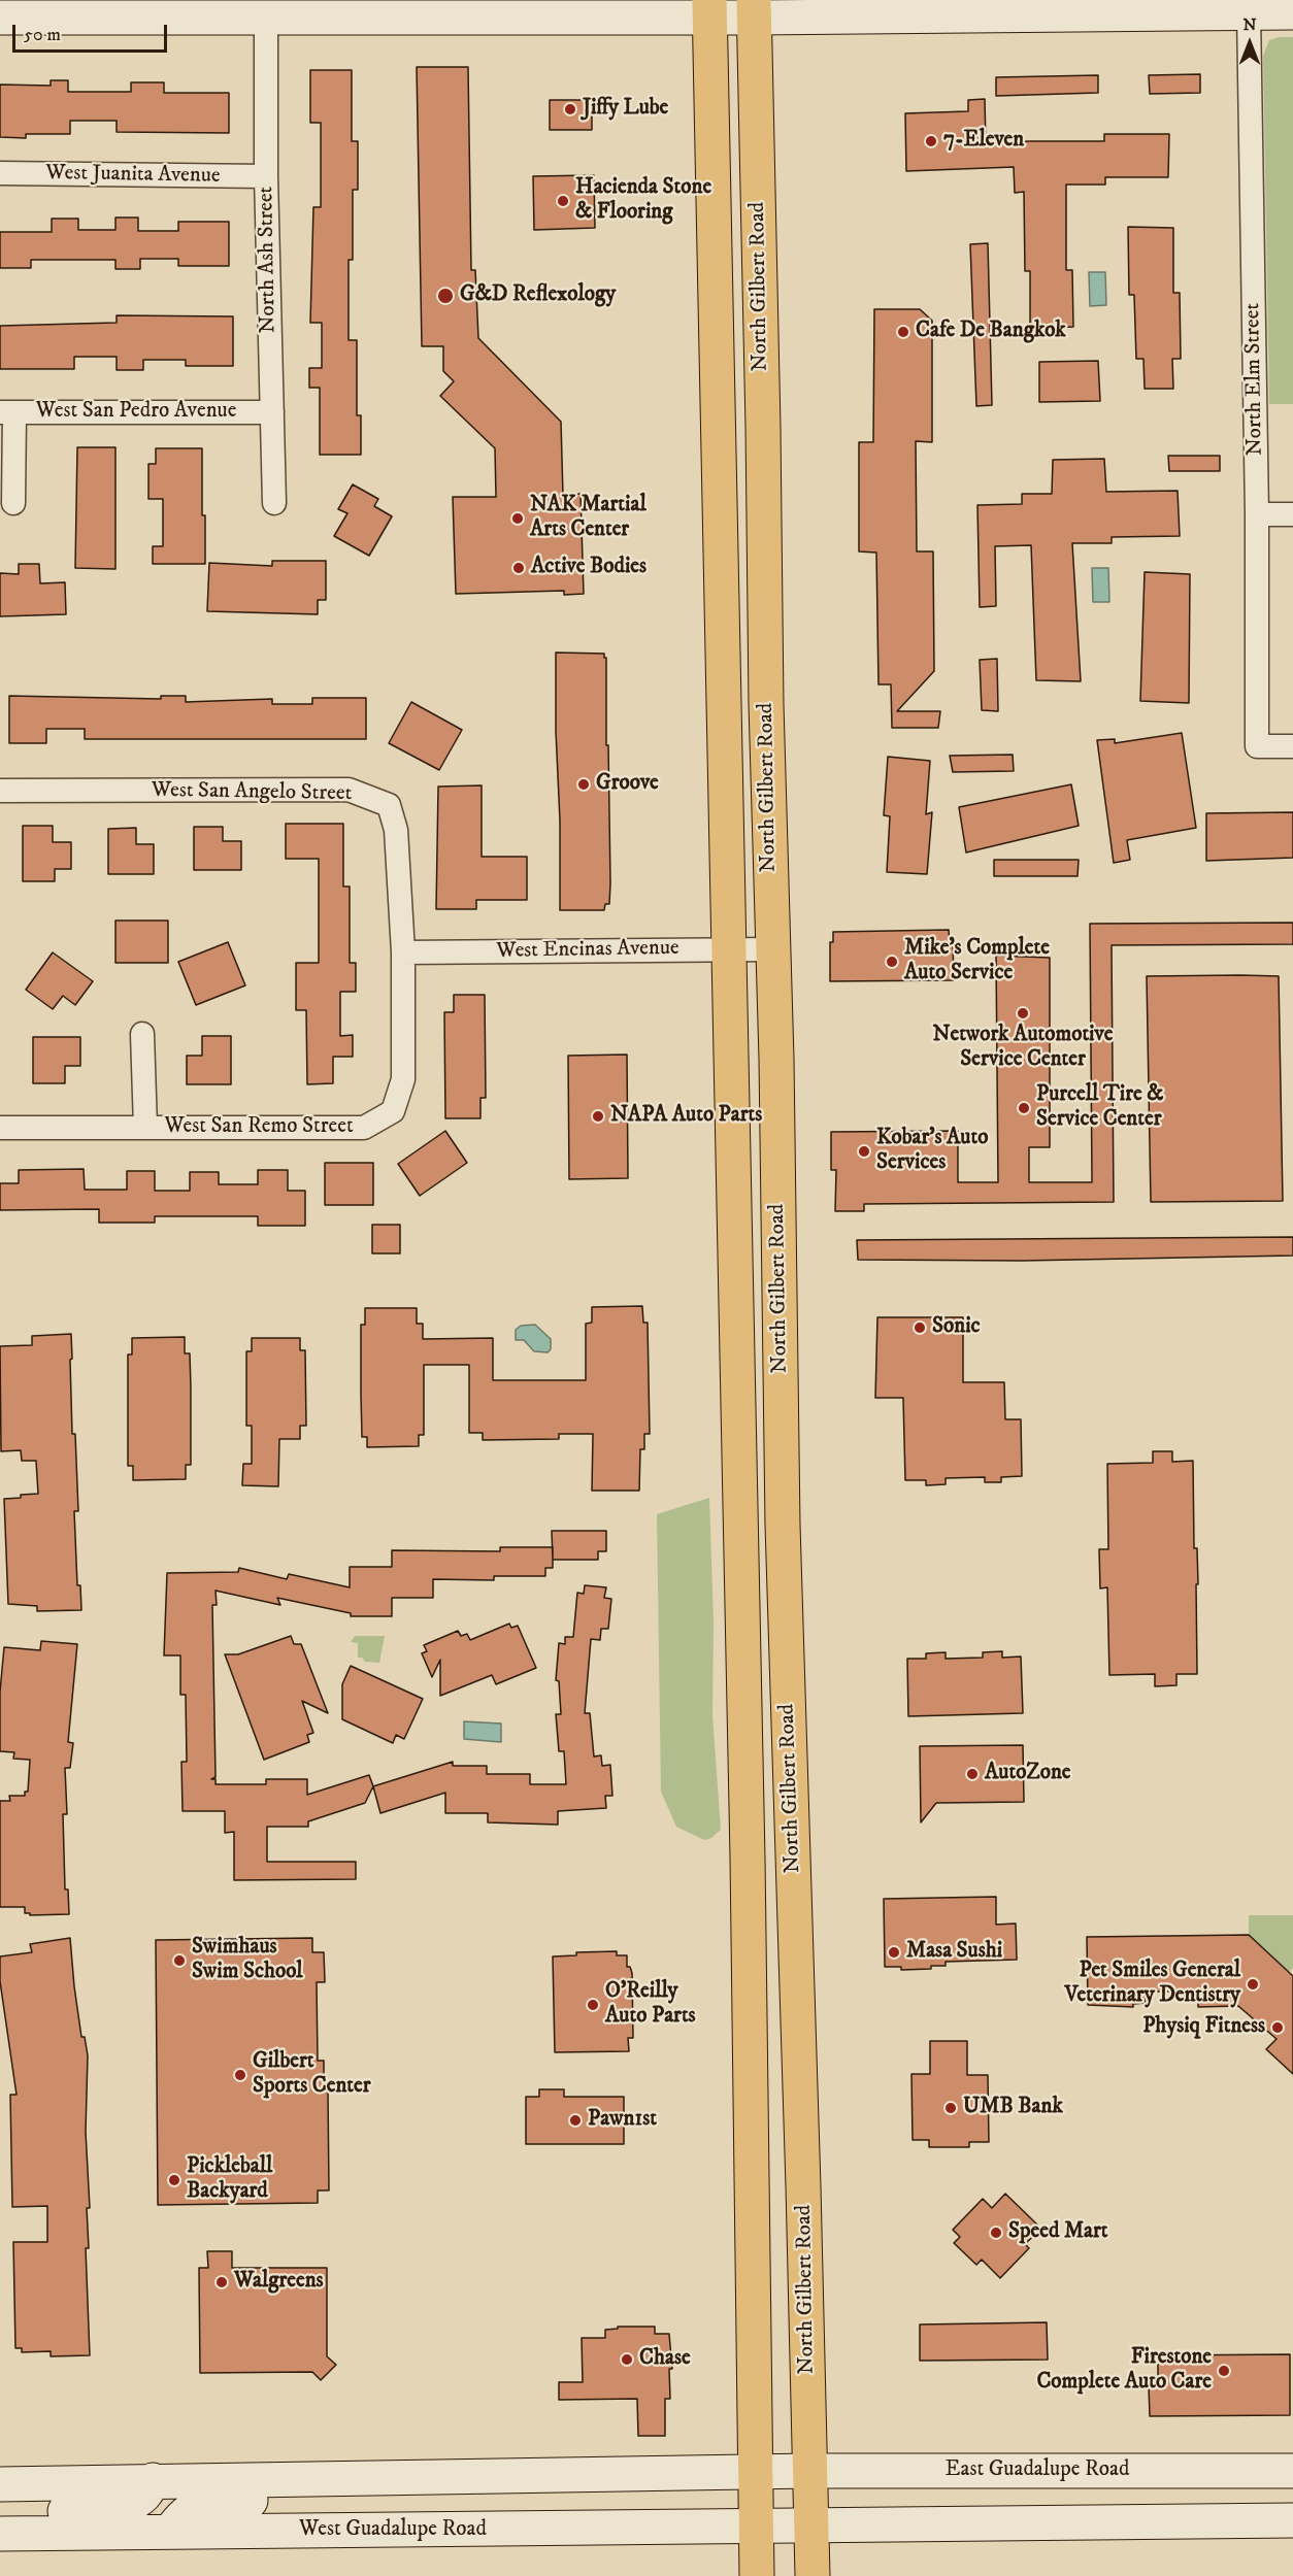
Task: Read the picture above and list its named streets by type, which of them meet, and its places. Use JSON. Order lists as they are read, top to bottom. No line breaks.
{"streets":{"main road":["North Gilbert Road","East Guadalupe Road","West Guadalupe Road"],"street":["West Juanita Avenue","North Ash Street","North Elm Street","West San Pedro Avenue","West San Angelo Street","West Encinas Avenue","West San Remo Street"]},"crossings":[["West Juanita Avenue","North Ash Street"],["North Ash Street","West San Pedro Avenue"],["North Gilbert Road","West Encinas Avenue"],["North Gilbert Road","East Guadalupe Road"],["North Gilbert Road","West Guadalupe Road"],["West San Angelo Street","West Encinas Avenue"],["West San Angelo Street","West San Remo Street"],["West Encinas Avenue","West San Remo Street"]],"places":["Jiffy Lube","7-Eleven","Hacienda Stone & Flooring","G&D Reflexology","Cafe De Bangkok","NAK Martial Arts Center","Active Bodies","Groove","Mike's Complete Auto Service","Network Automotive Service Center","Purcell Tire & Service Center","NAPA Auto Parts","Kobar's Auto Services","Sonic","AutoZone","Masa Sushi","Swimhaus Swim School","Pet Smiles General Veterinary Dentistry","O'Reilly Auto Parts","Physiq Fitness","Gilbert Sports Center","UMB Bank","Pawn1st","Pickleball Backyard","Speed Mart","Walgreens","Chase","Firestone Complete Auto Care"],"scale_bar":"50 m","north":"top"}
